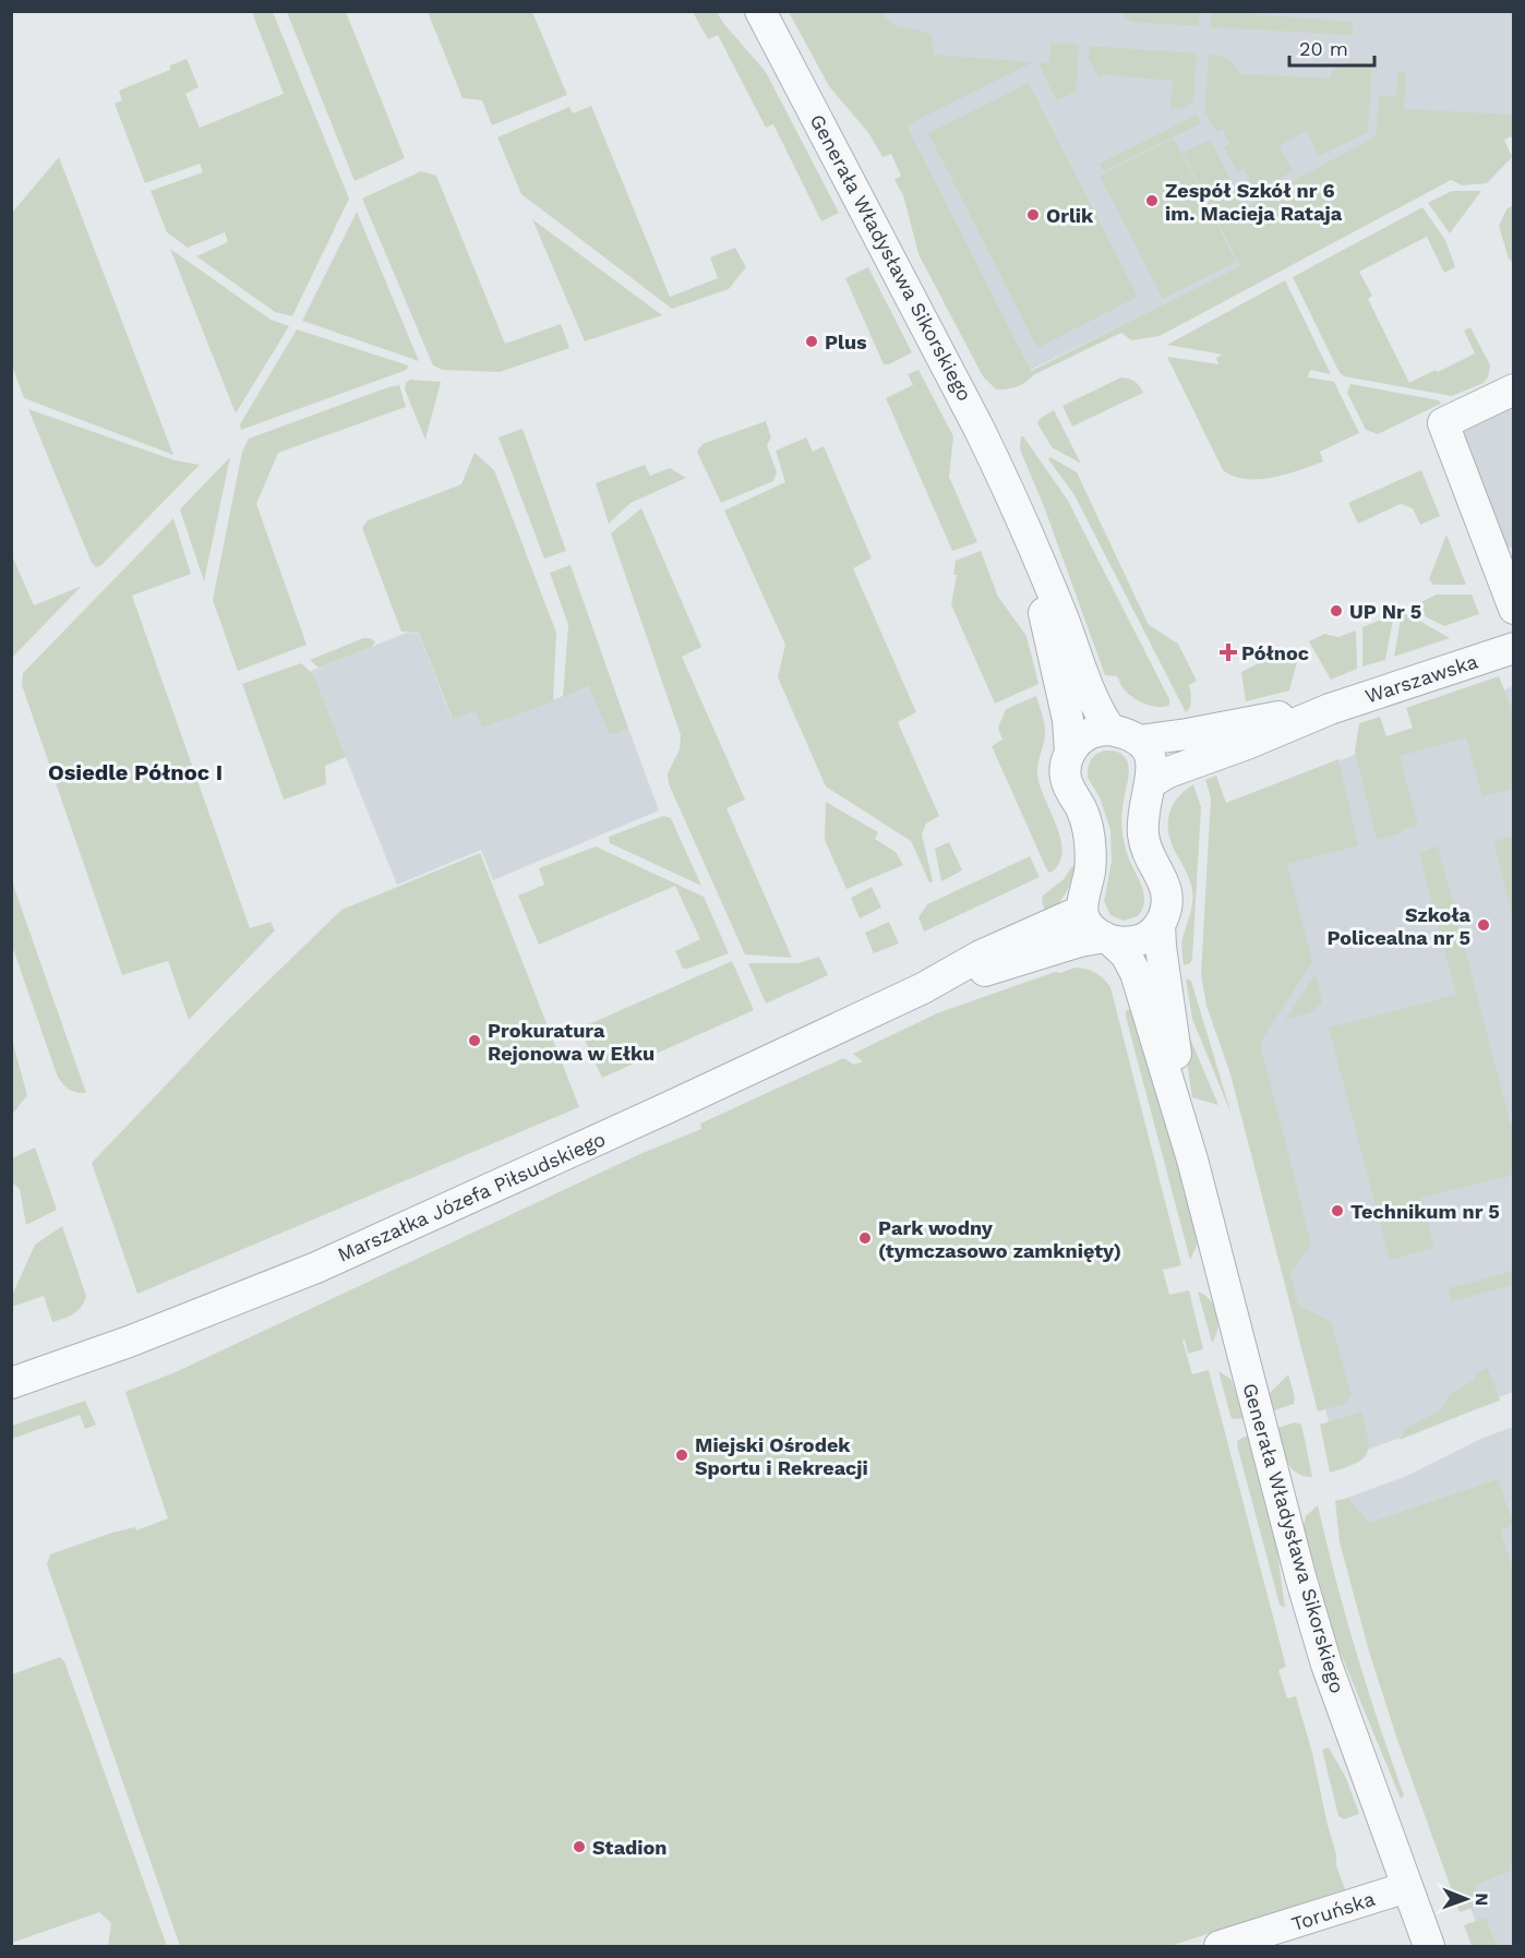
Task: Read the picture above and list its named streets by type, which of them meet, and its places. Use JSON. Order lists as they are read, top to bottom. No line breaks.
{"streets":{"street":["Generała Władysława Sikorskiego","Warszawska","Marszałka Józefa Piłsudskiego","Toruńska"]},"crossings":[["Generała Władysława Sikorskiego","Warszawska"],["Generała Władysława Sikorskiego","Marszałka Józefa Piłsudskiego"],["Generała Władysława Sikorskiego","Toruńska"]],"districts":["Osiedle Północ I"],"places":{"other":["Zespół Szkół nr 6 im. Macieja Rataja","Orlik","Plus","UP Nr 5","Szkoła Policealna nr 5","Prokuratura Rejonowa w Ełku","Technikum nr 5","Park wodny (tymczasowo zamknięty)","Miejski Ośrodek Sportu i Rekreacji","Stadion"],"health":["Północ"]},"scale_bar":"20 m","north":"right"}
